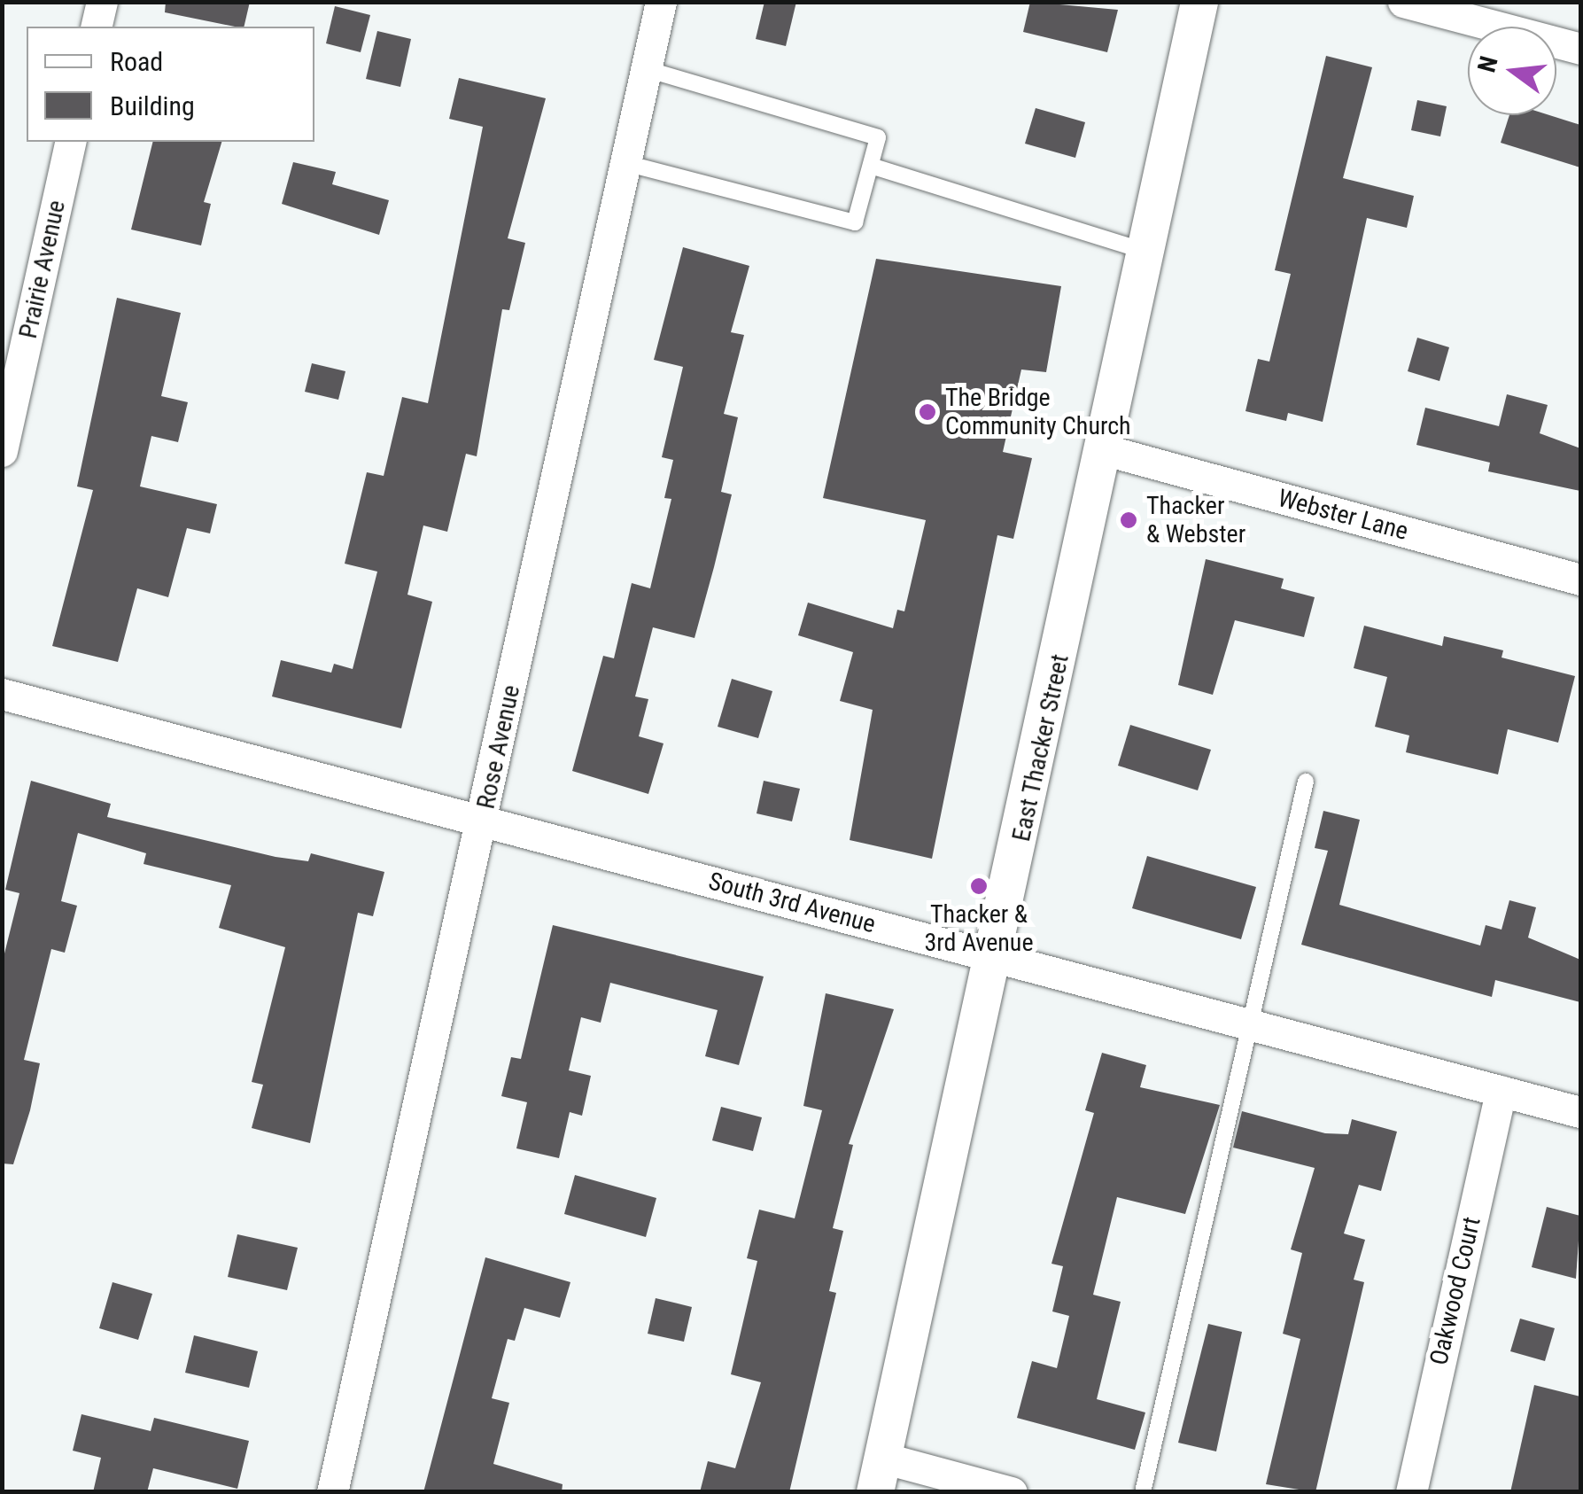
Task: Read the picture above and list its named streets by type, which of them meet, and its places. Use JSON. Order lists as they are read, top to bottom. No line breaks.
{"streets":{"street":["Prairie Avenue","Webster Lane","Rose Avenue","East Thacker Street","South 3rd Avenue","Oakwood Court"]},"crossings":[["Webster Lane","East Thacker Street"],["Rose Avenue","South 3rd Avenue"],["East Thacker Street","South 3rd Avenue"],["South 3rd Avenue","Oakwood Court"]],"places":["The Bridge Community Church","Thacker & Webster","Thacker & 3rd Avenue"],"legend":["Road","Building"],"north":"left"}
